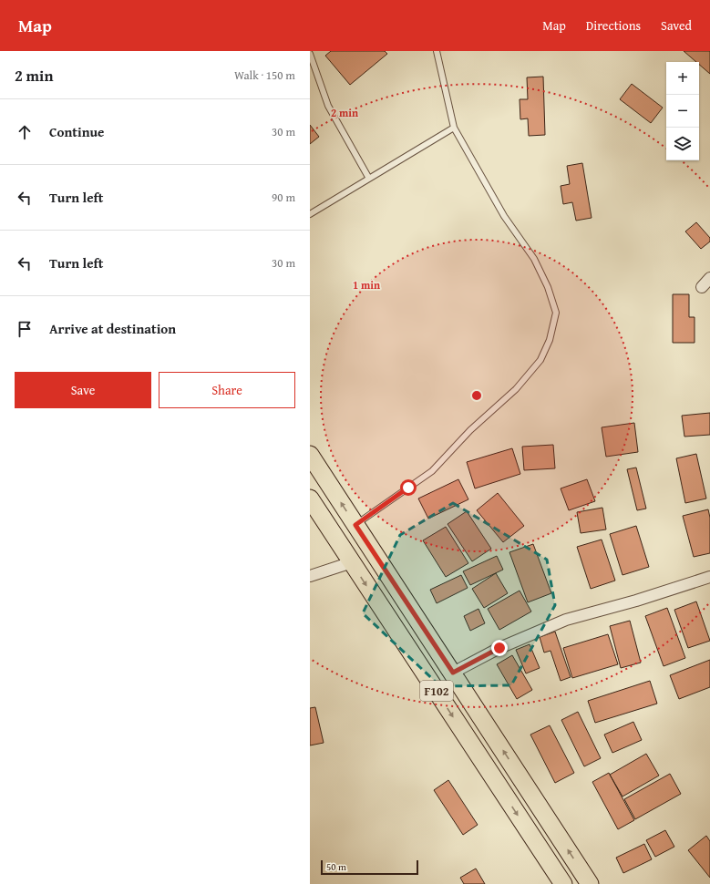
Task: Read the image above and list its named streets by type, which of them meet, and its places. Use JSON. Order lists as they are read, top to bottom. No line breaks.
{"streets":{"main road":["F102"]},"scale_bar":"50 m","page":{"header":"Map","nav":["Map","Directions","Saved"],"heading":["2 min","Walk · 150 m"],"map_buttons":["+","−"],"list":[["Continue","30 m"],["Turn left","90 m"],["Turn left","30 m"],"Arrive at destination"],"buttons":["Save","Share"],"scale":"50 m"},"rings":["2 min","1 min"]}
